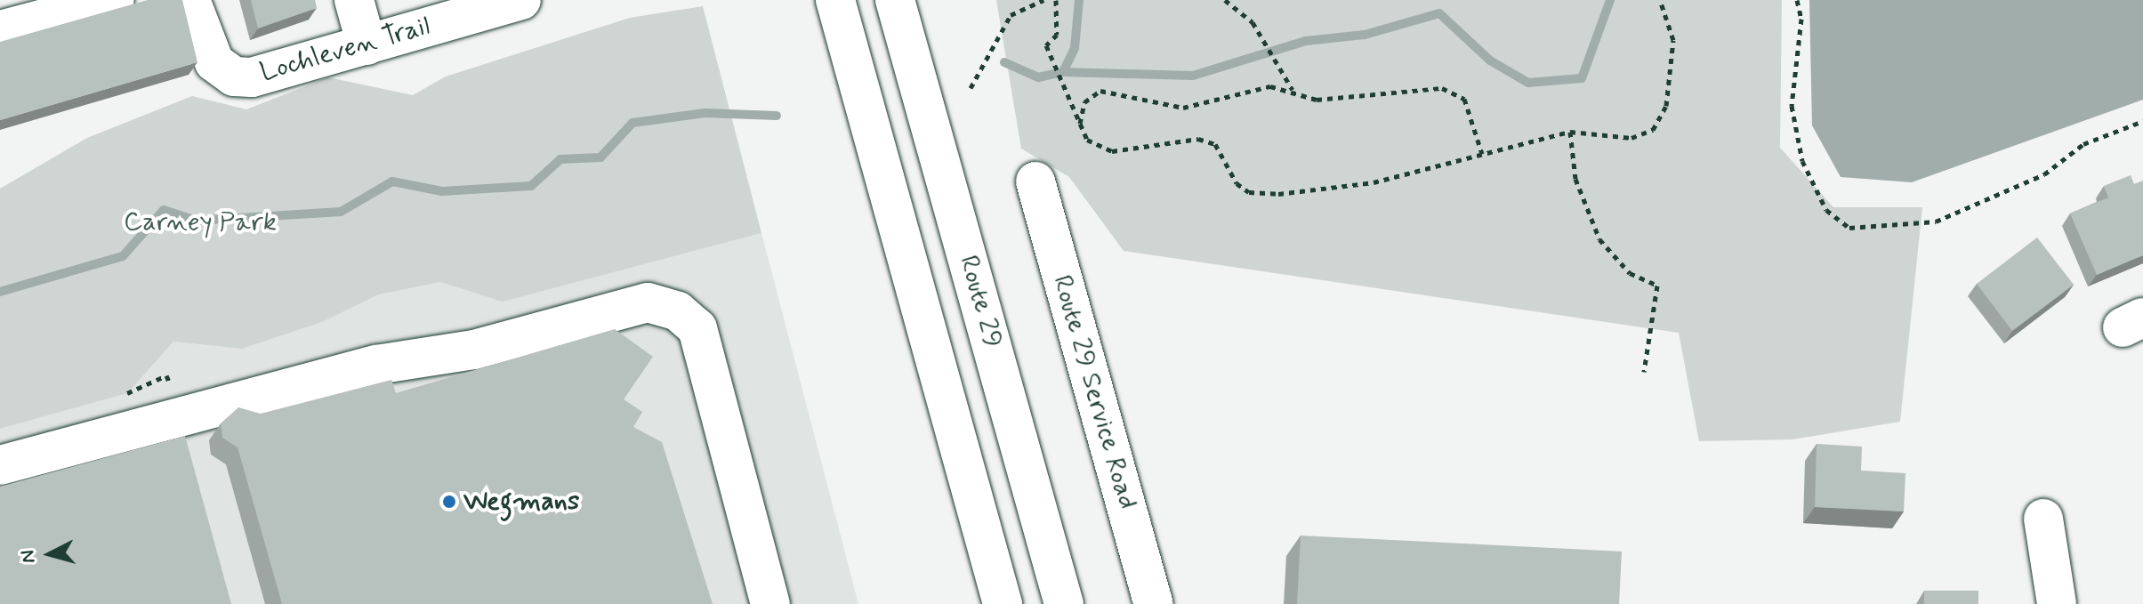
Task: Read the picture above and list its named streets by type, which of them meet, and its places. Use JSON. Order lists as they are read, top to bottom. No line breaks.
{"streets":{"main road":["Lochleven Trail","Route 29","Route 29 Service Road"]},"parks":["Carney Park"],"places":["Wegmans"],"north":"left"}
